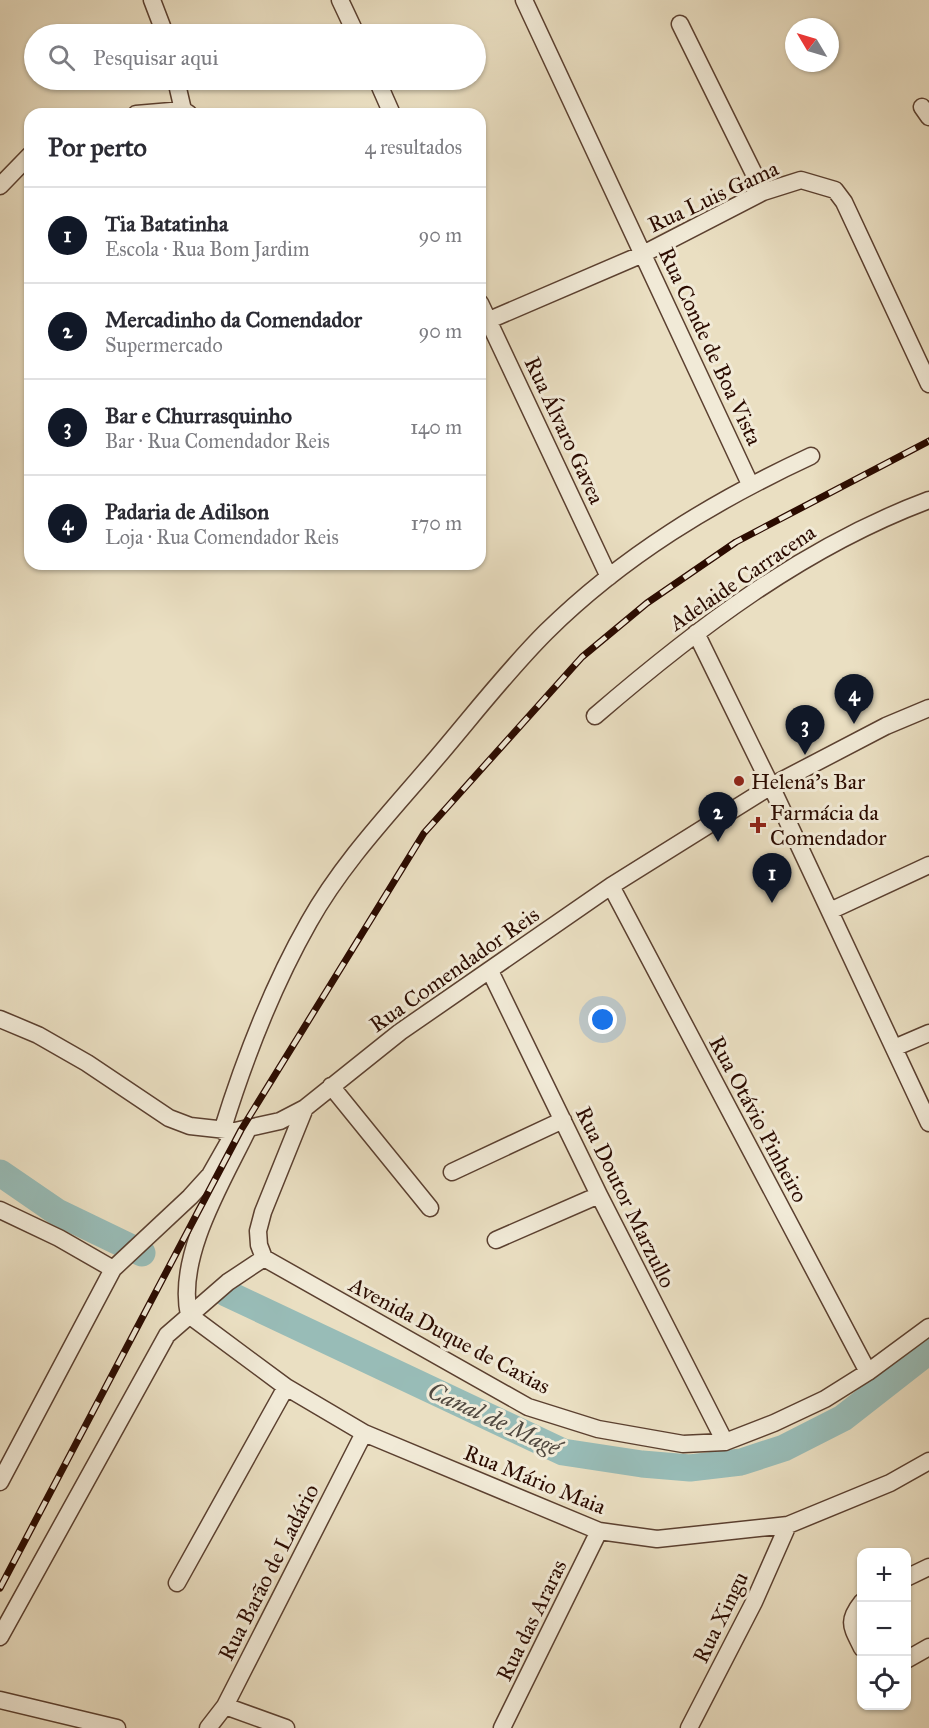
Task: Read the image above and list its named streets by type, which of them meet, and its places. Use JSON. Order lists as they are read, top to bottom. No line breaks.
{"streets":{"street":["Rua Luis Gama","Rua Conde de Boa Vista","Rua Álvaro Gavea","Adelaide Carracena","Rua Comendador Reis","Rua Otávio Pinheiro","Rua Doutor Marzullo","Avenida Duque de Caxias","Rua Mário Maia","Rua Barão de Ladário","Rua Xingu","Rua das Araras"]},"crossings":[["Rua Luis Gama","Rua Conde de Boa Vista"],["Rua Comendador Reis","Rua Otávio Pinheiro"],["Rua Comendador Reis","Rua Doutor Marzullo"],["Rua Otávio Pinheiro","Avenida Duque de Caxias"],["Rua Doutor Marzullo","Avenida Duque de Caxias"],["Rua Mário Maia","Rua Barão de Ladário"],["Rua Mário Maia","Rua Xingu"],["Rua Mário Maia","Rua das Araras"]],"water":["Canal de Magé"],"places":{"other":["Helena's Bar"],"health":["Farmácia da Comendador"]},"north":"top left","page":{"search":"Pesquisar aqui","heading":["Por perto","4 resultados"],"list":[{"mark":"1","name":"Tia Batatinha","note":"Escola · Rua Bom Jardim","value":"90 m"},{"mark":"2","name":"Mercadinho da Comendador","note":"Supermercado","value":"90 m"},{"mark":"3","name":"Bar e Churrasquinho","note":"Bar · Rua Comendador Reis","value":"140 m"},{"mark":"4","name":"Padaria de Adilson","note":"Loja · Rua Comendador Reis","value":"170 m"}],"pins":["4","3","2","1"],"map_buttons":["+","−"]}}
